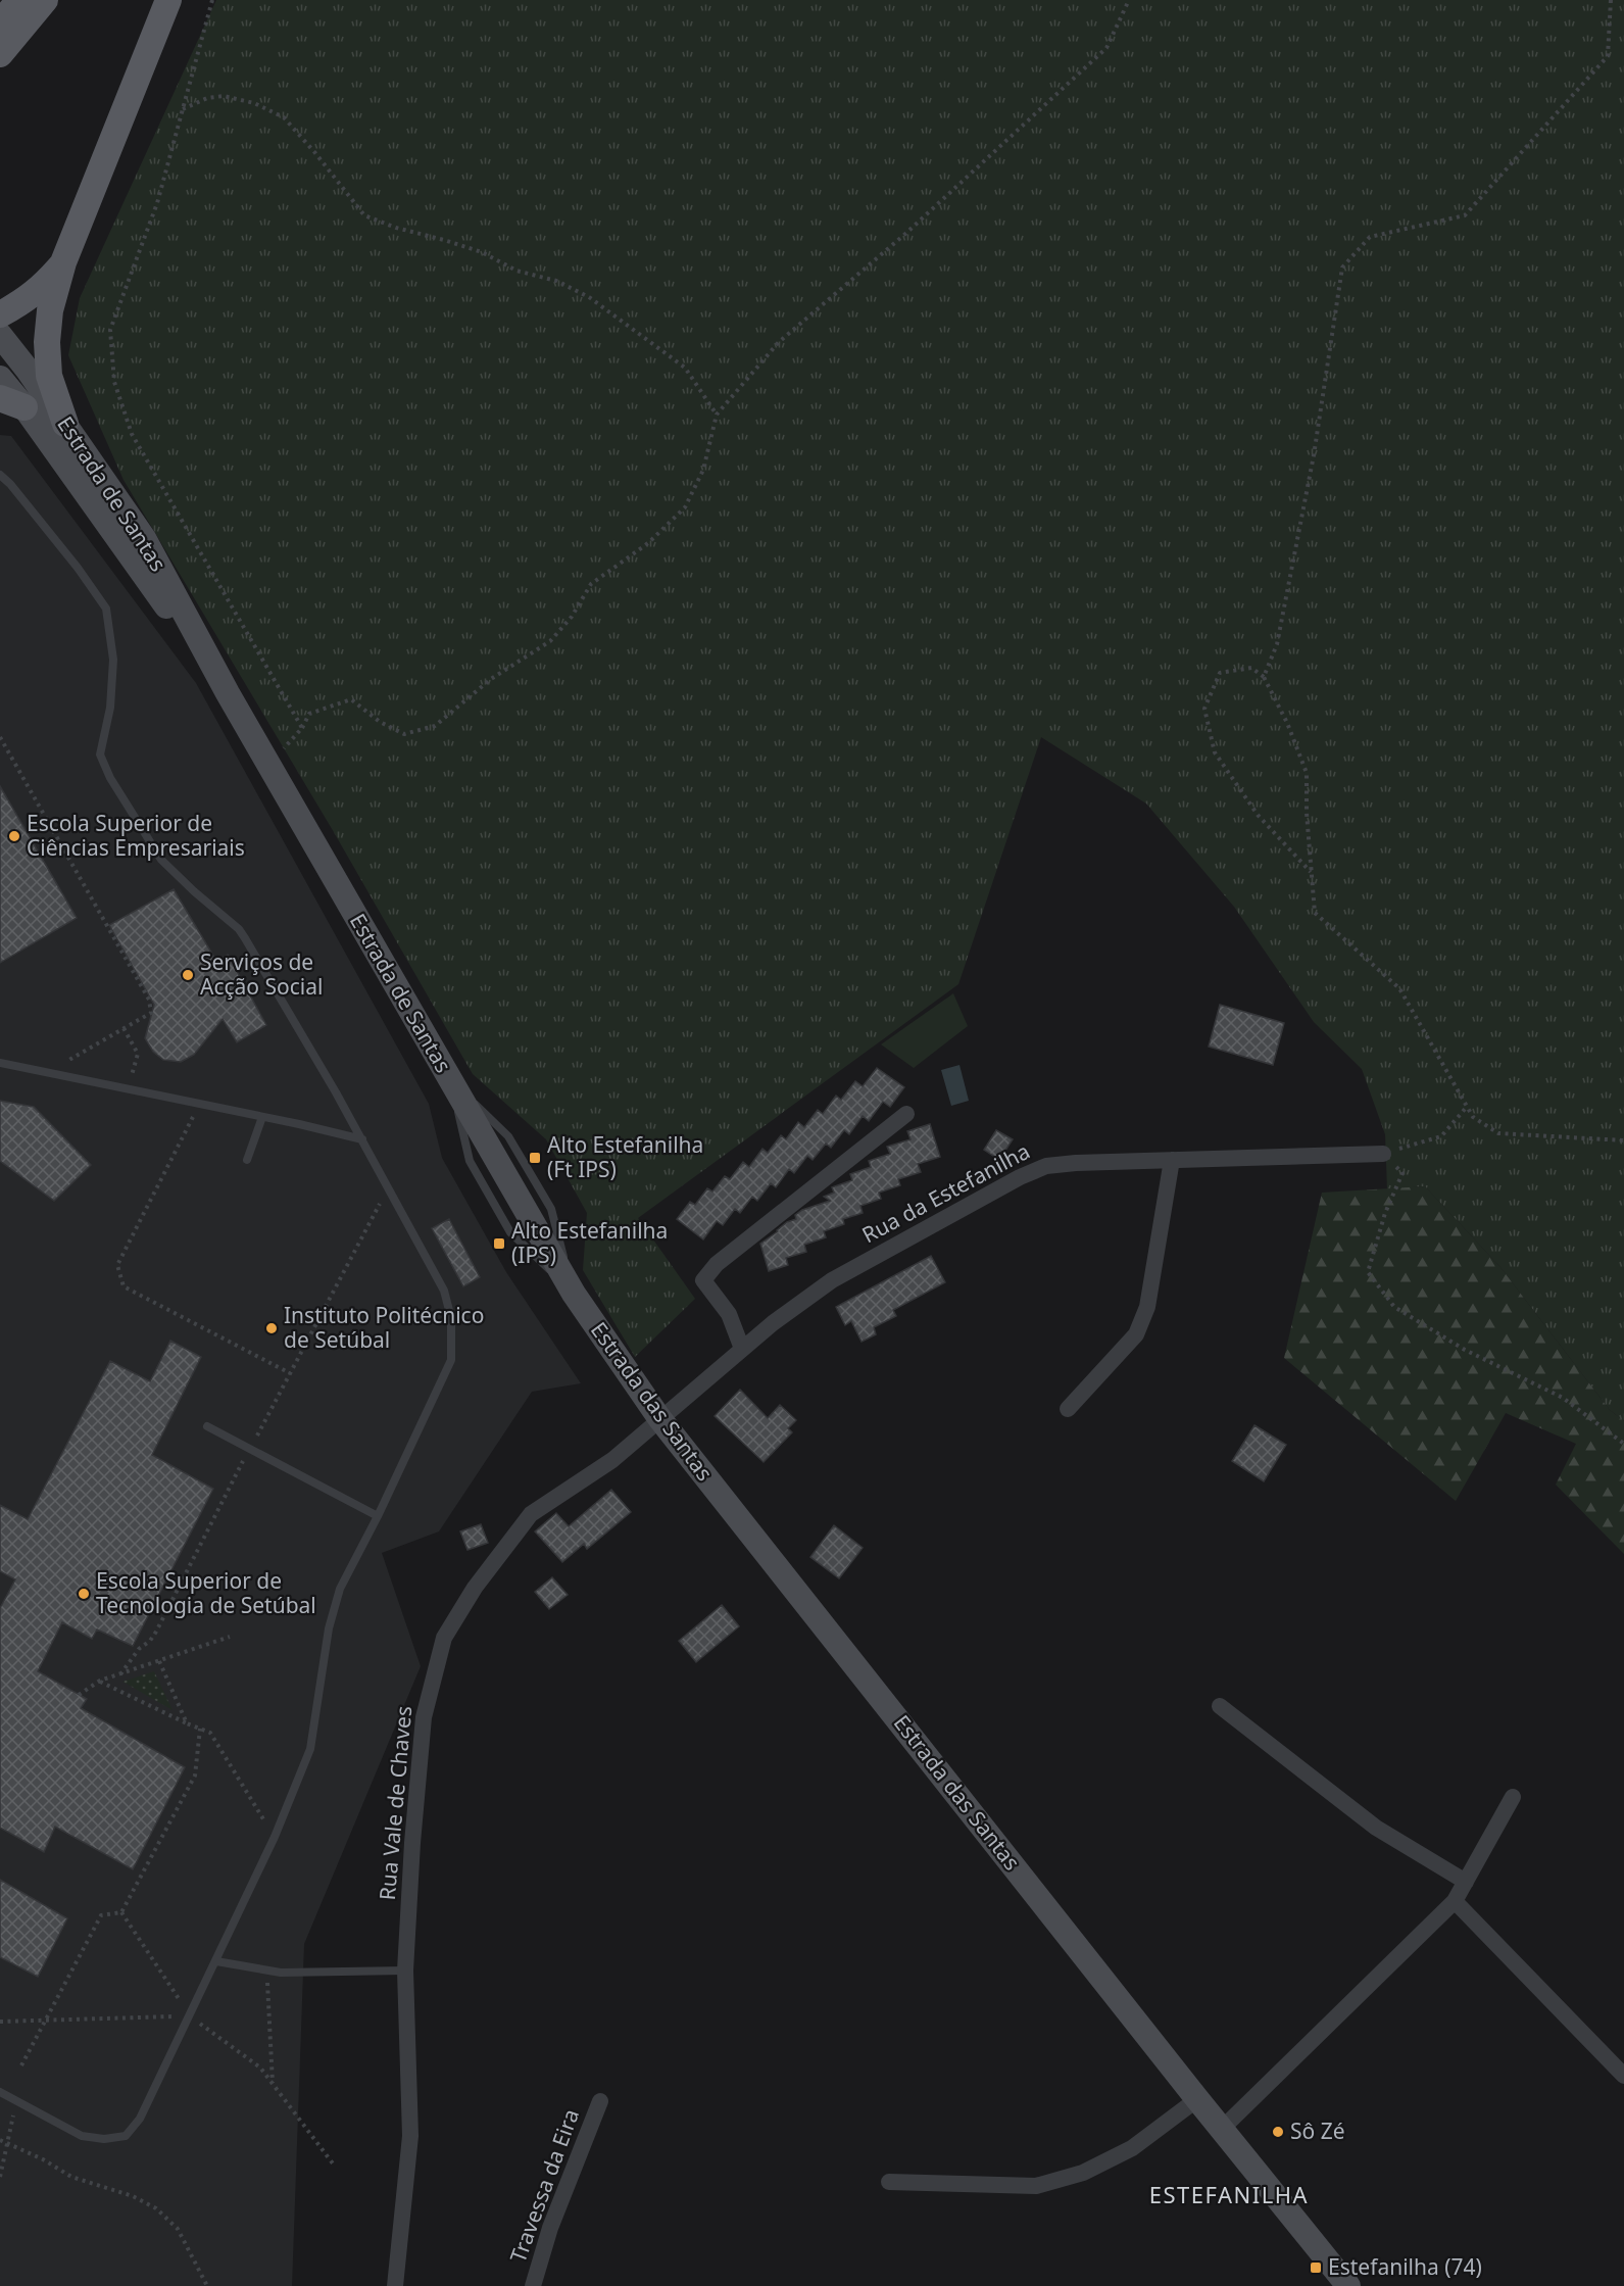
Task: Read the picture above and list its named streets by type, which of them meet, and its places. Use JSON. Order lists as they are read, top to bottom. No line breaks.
{"streets":{"main road":["Estrada de Santas","Estrada das Santas"],"street":["Rua da Estefanilha","Rua Vale de Chaves","Travessa da Eira"]},"crossings":[["Estrada de Santas","Estrada das Santas"],["Rua da Estefanilha","Estrada das Santas"],["Rua da Estefanilha","Rua Vale de Chaves"],["Estrada das Santas","Rua Vale de Chaves"]],"districts":["ESTEFANILHA"],"places":{"other":["Escola Superior de Ciências Empresariais","Serviços de Acção Social","Instituto Politécnico de Setúbal","Escola Superior de Tecnologia de Setúbal","Sô Zé"],"transit":["Alto Estefanilha (Ft IPS)","Alto Estefanilha (IPS)","Estefanilha (74)"]}}
